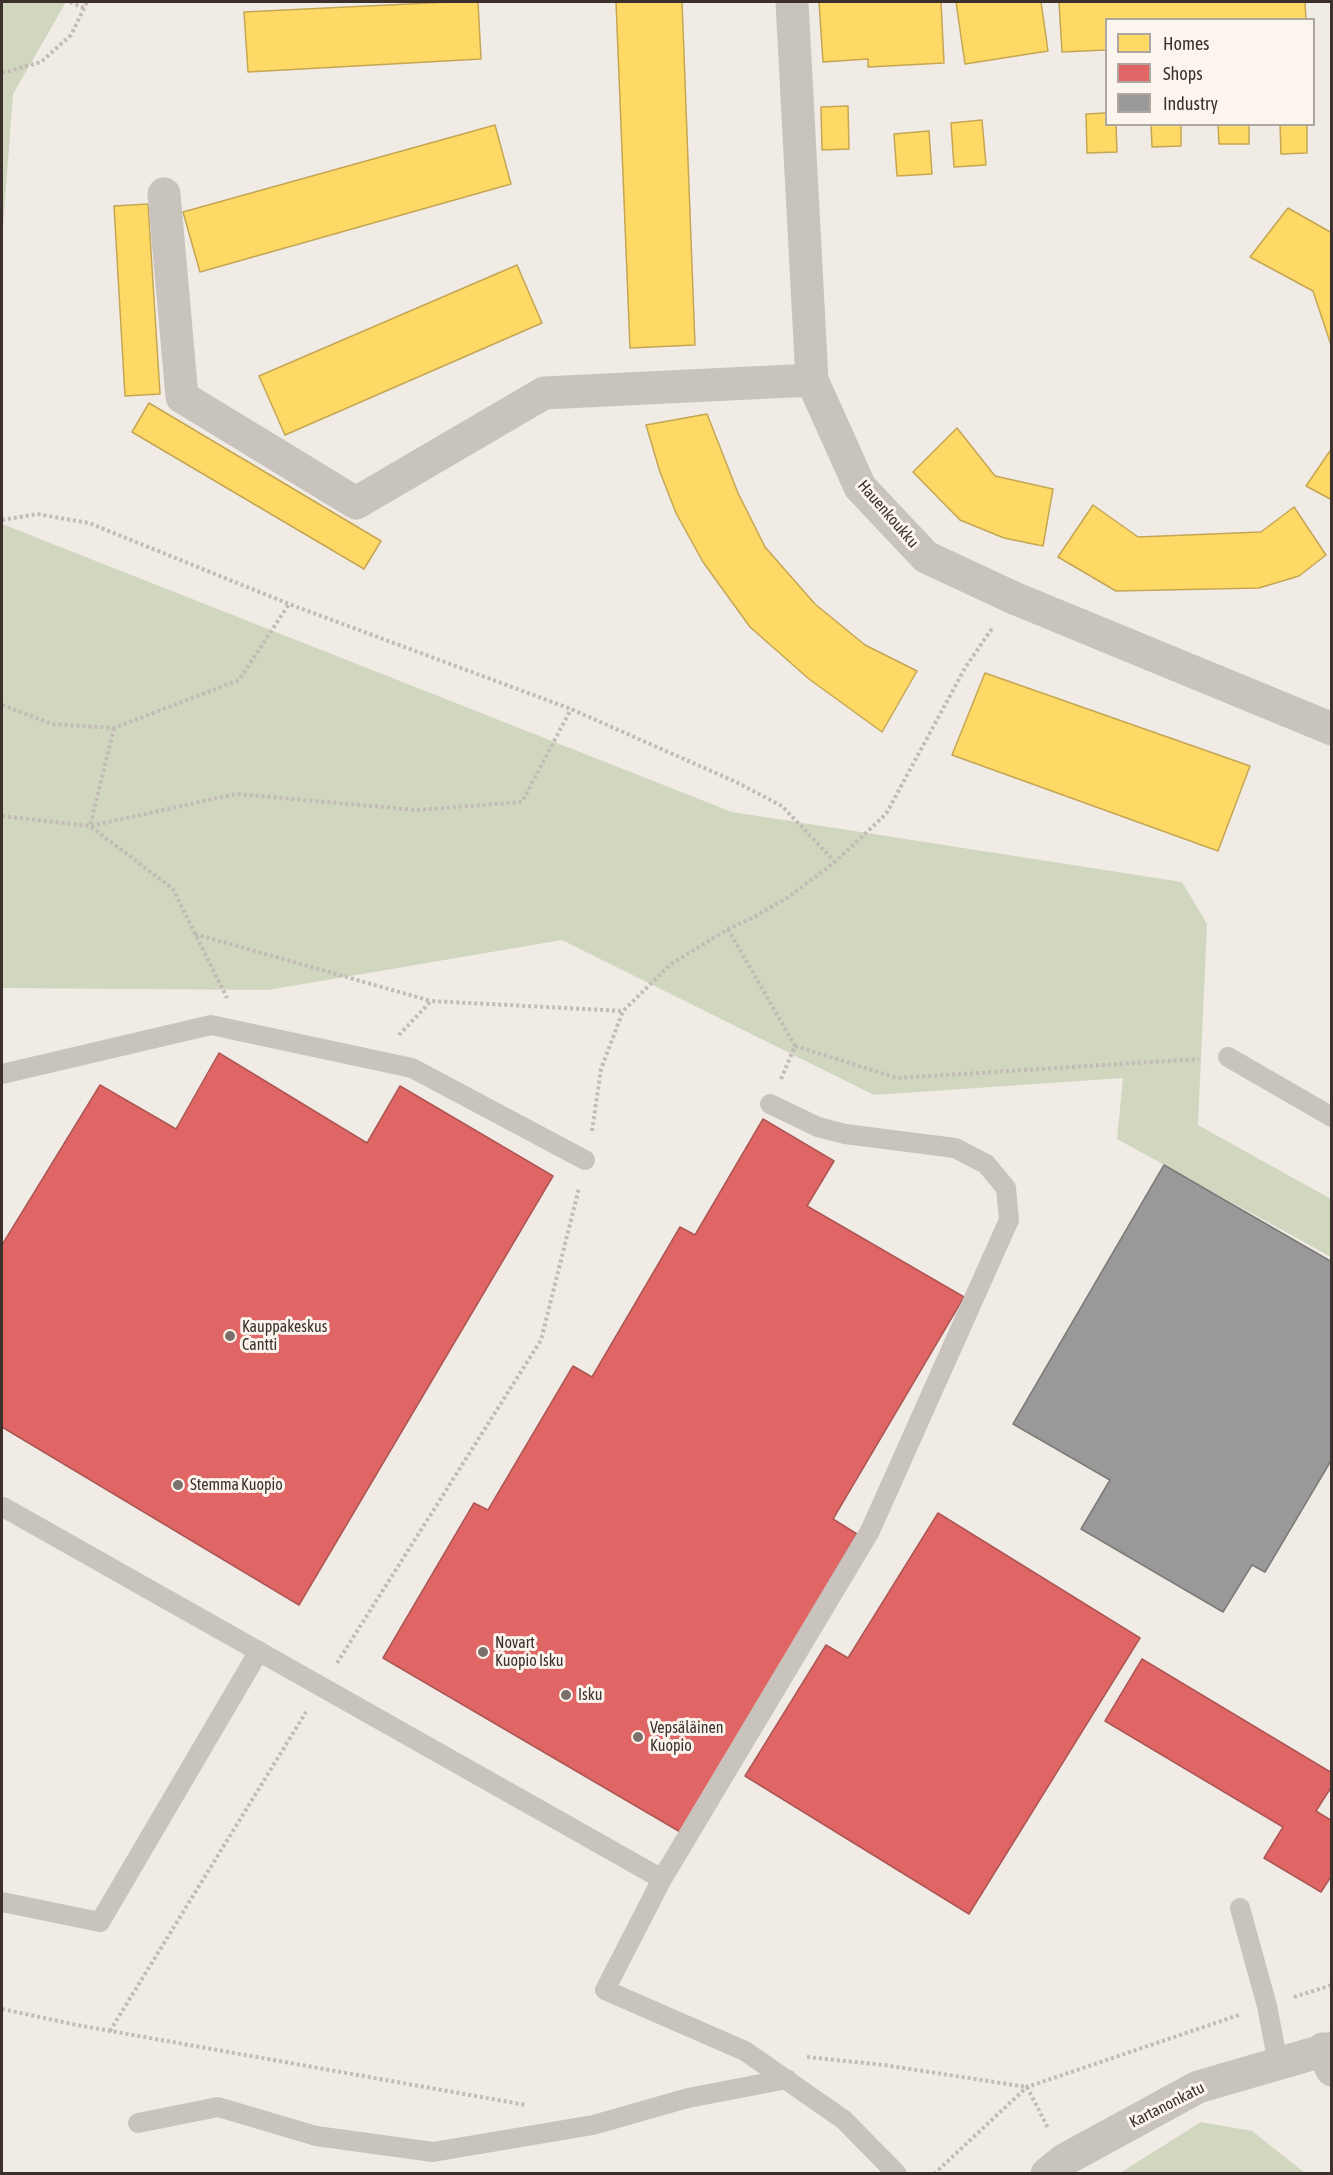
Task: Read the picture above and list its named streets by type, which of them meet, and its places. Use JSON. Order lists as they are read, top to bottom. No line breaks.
{"streets":{"street":["Hauenkoukku","Kartanonkatu"]},"places":["Kauppakeskus Cantti","Stemma Kuopio","Novart Kuopio Isku","Isku","Vepsäläinen Kuopio"],"legend":["Homes","Shops","Industry"]}
